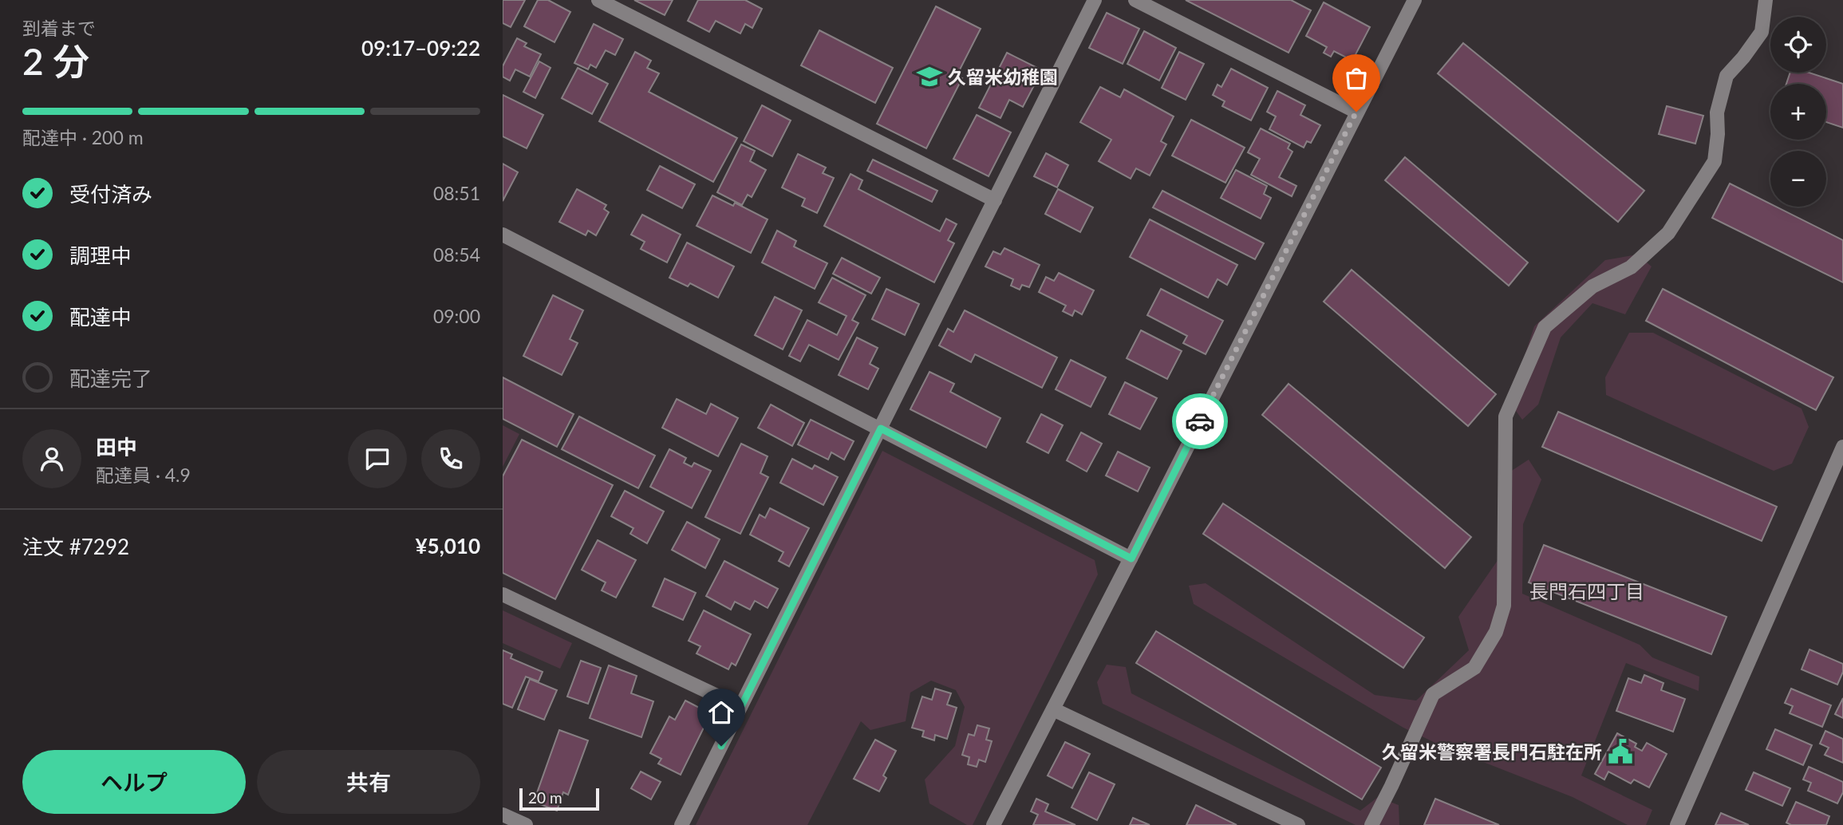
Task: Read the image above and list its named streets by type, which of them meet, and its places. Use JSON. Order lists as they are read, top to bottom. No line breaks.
{"districts":["長門石四丁目"],"places":{"school or university":["久留米幼稚園"],"public building":["久留米警察署長門石駐在所"]},"scale_bar":"20 m","page":{"heading":["2 分","到着まで","09:17–09:22"],"panel":["田中","配達員 · 4.9","注文 #7292","¥5,010"],"map_buttons":["+","−"],"bar":"配達中 · 200 m","list":[["受付済み","08:51"],["調理中","08:54"],["配達中","09:00"],"配達完了"],"buttons":["ヘルプ","共有"],"scale":"20 m"}}
